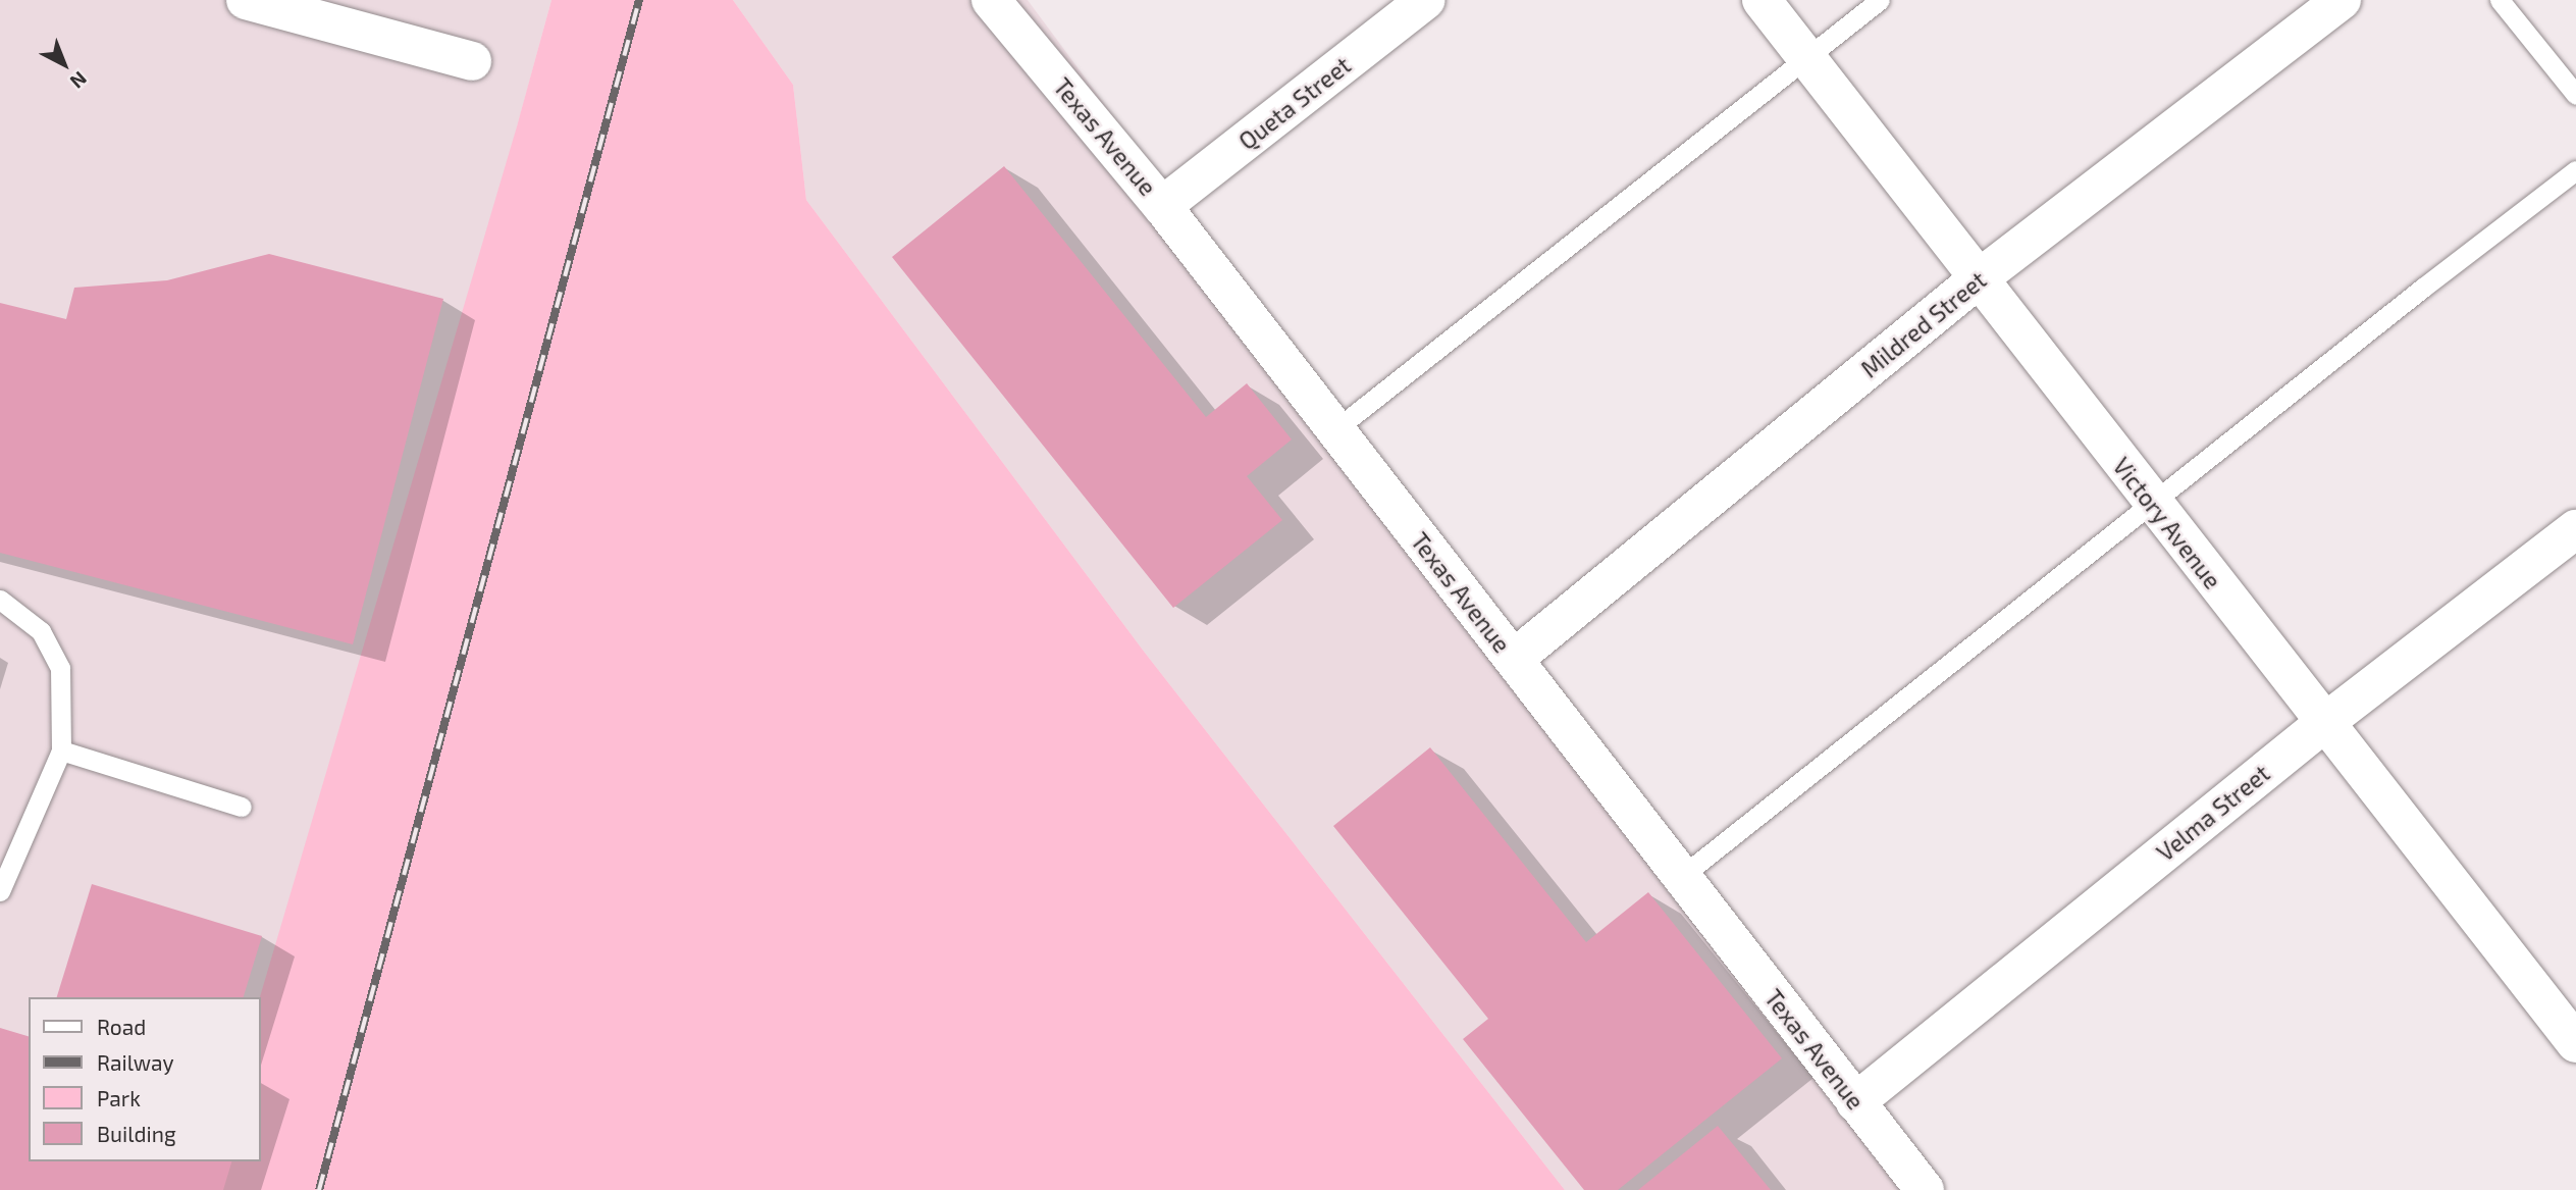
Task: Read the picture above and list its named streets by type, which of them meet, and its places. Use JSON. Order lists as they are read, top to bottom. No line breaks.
{"streets":{"street":["Queta Street","Texas Avenue","Mildred Street","Victory Avenue","Velma Street"]},"crossings":[["Queta Street","Texas Avenue"],["Texas Avenue","Mildred Street"],["Texas Avenue","Velma Street"],["Mildred Street","Victory Avenue"],["Victory Avenue","Velma Street"]],"legend":["Road","Railway","Park","Building"],"north":"bottom right"}
